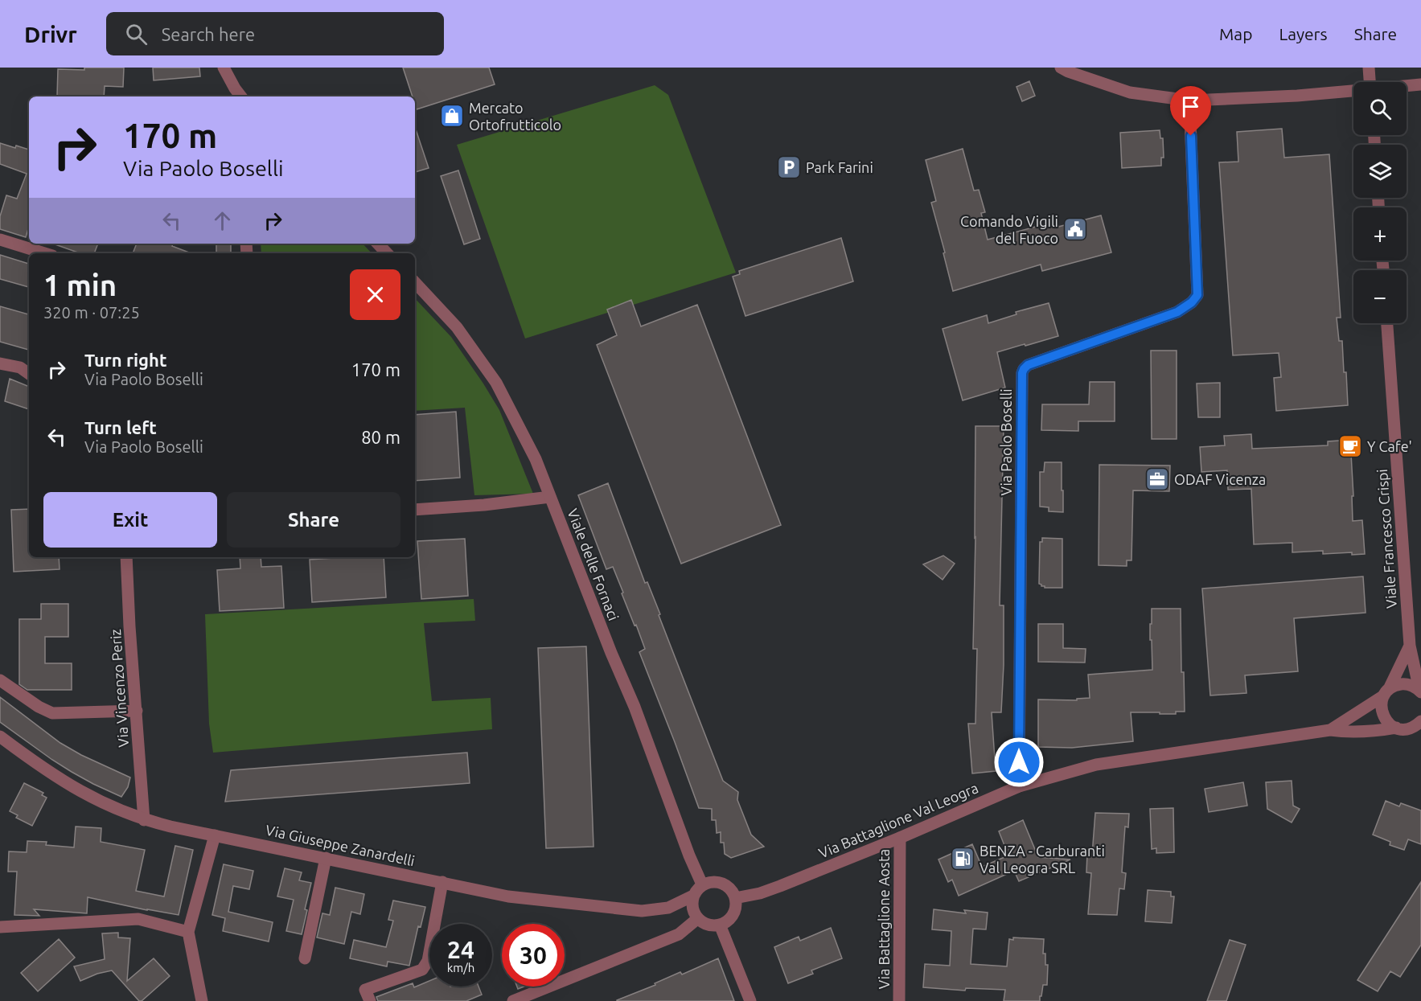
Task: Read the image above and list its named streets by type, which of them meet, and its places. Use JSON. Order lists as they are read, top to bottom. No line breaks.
{"streets":{"street":["Via Paolo Boselli","Viale Francesco Crispi","Viale delle Fornaci","Via Vincenzo Periz","Via Battaglione Val Leogra","Via Giuseppe Zanardelli","Via Battaglione Aosta"]},"crossings":[["Via Paolo Boselli","Via Battaglione Val Leogra"],["Viale Francesco Crispi","Via Battaglione Val Leogra"],["Viale delle Fornaci","Via Battaglione Val Leogra"],["Viale delle Fornaci","Via Giuseppe Zanardelli"],["Via Vincenzo Periz","Via Giuseppe Zanardelli"],["Via Battaglione Val Leogra","Via Giuseppe Zanardelli"],["Via Battaglione Val Leogra","Via Battaglione Aosta"]],"places":{"shop":["Mercato Ortofrutticolo"],"parking":["Park Farini"],"public building":["Comando Vigili del Fuoco"],"cafe":["Y Cafe'"],"office":["ODAF Vicenza"],"fuel station":["BENZA - Carburanti Val Leogra SRL"]},"page":{"header":"Drivr","search":"Search here","nav":["Map","Layers","Share"],"map_buttons":["+","−"],"turn":["170 m","Via Paolo Boselli"],"heading":["1 min","320 m · 07:25"],"list":[{"name":"Turn right","note":"Via Paolo Boselli","value":"170 m"},{"name":"Turn left","note":"Via Paolo Boselli","value":"80 m"}],"buttons":["Exit","Share"],"speed":"24 km/h","limit":"30"}}
